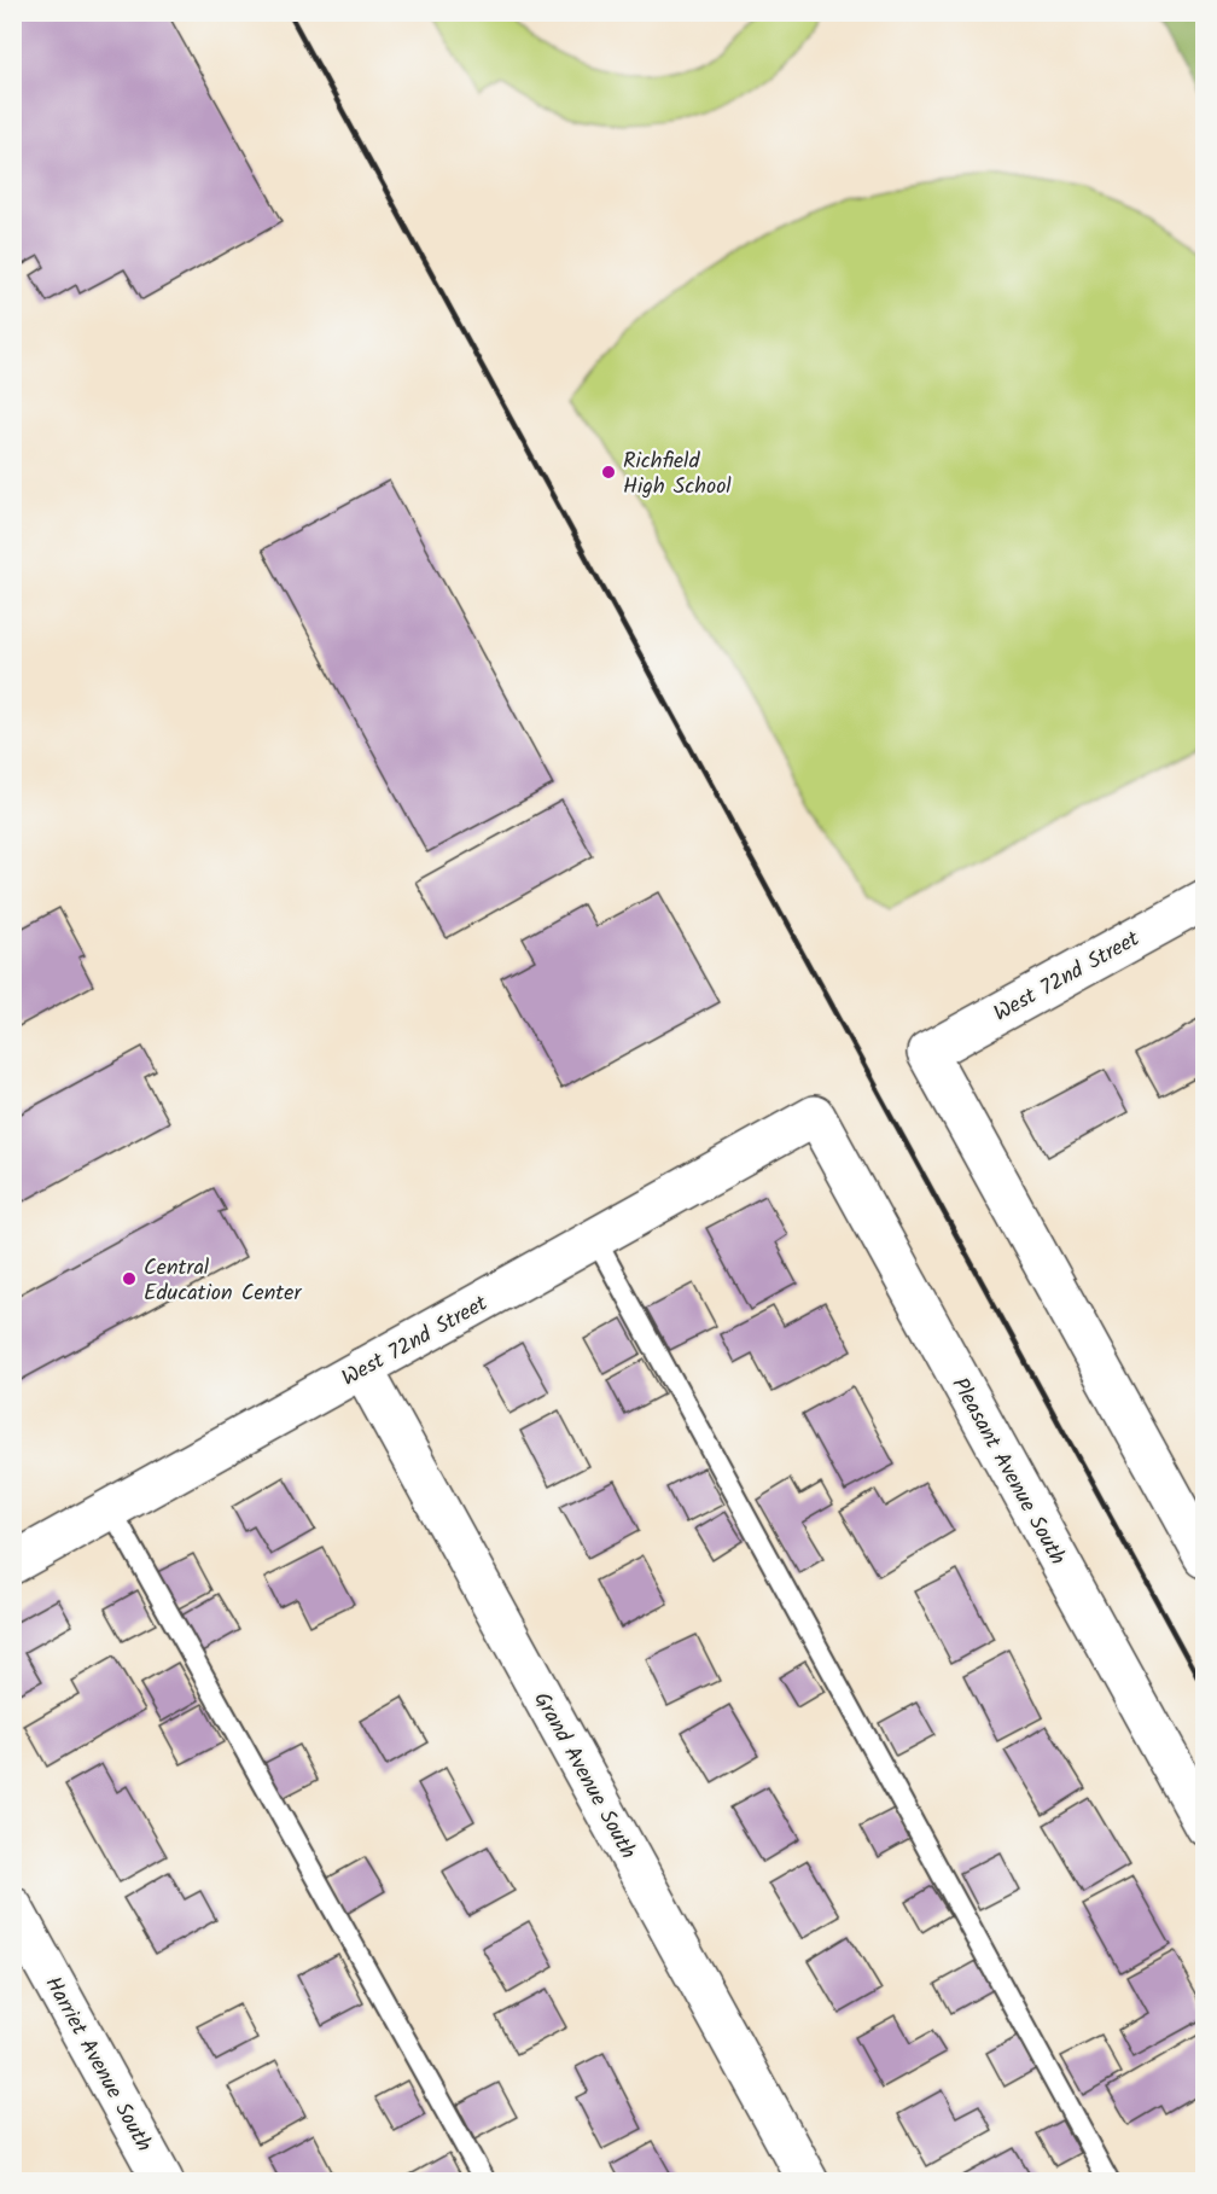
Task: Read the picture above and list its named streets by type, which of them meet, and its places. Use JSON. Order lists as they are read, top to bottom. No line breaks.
{"streets":{"street":["West 72nd Street","Pleasant Avenue South","Grand Avenue South","Harriet Avenue South"]},"crossings":[["West 72nd Street","Pleasant Avenue South"],["West 72nd Street","Grand Avenue South"]],"places":["Richfield High School","Central Education Center"]}
